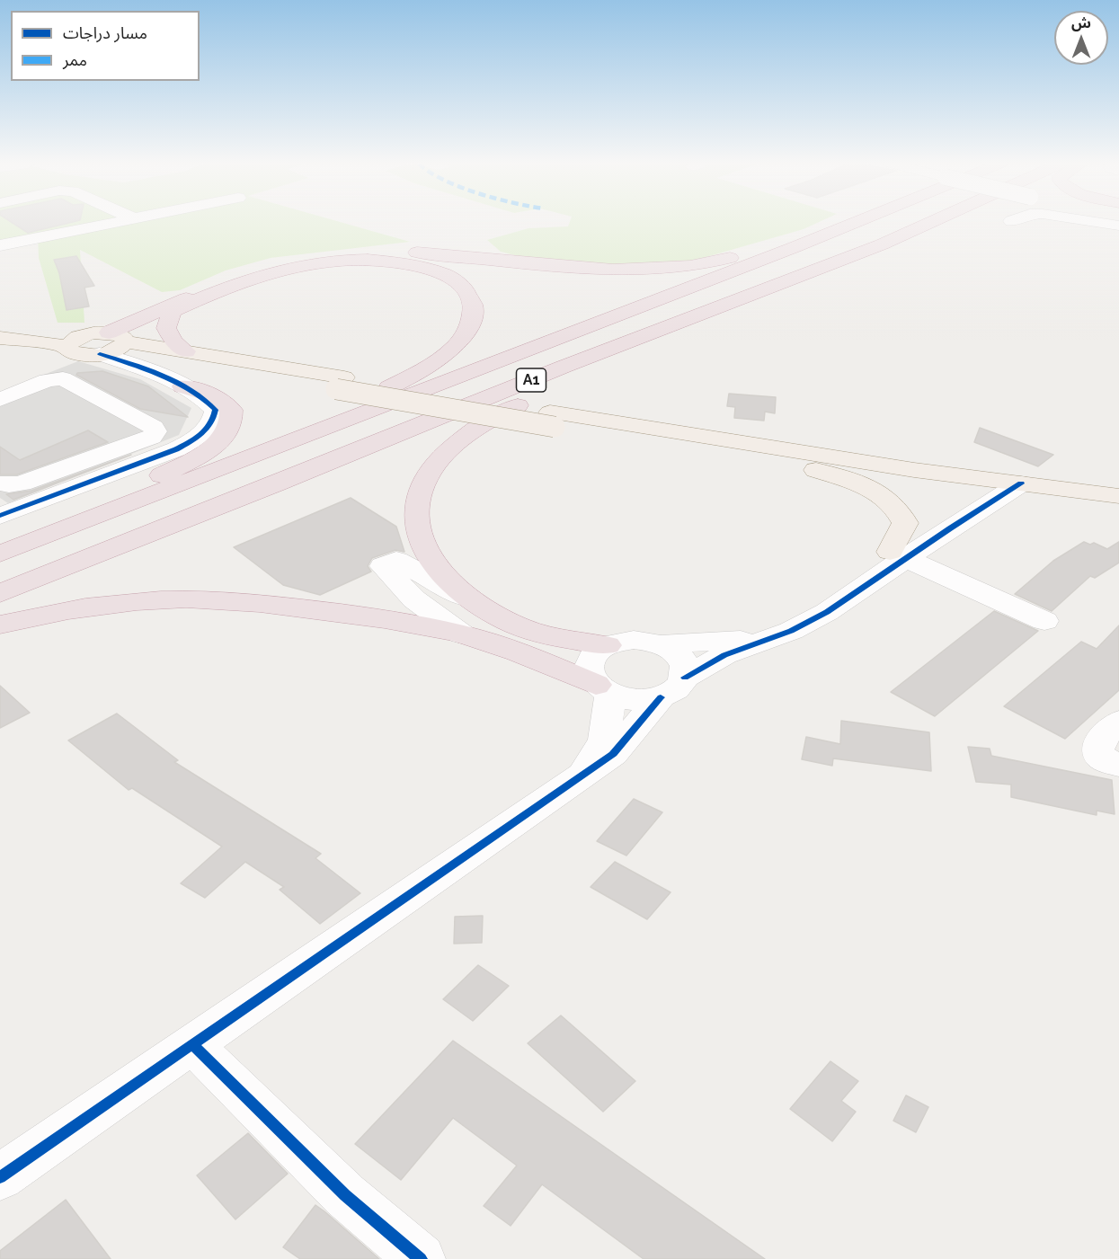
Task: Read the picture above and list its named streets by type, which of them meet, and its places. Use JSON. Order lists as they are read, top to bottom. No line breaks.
{"streets":{"highway":["A1"]},"legend":["مسار دراجات","ممر"],"north":"top"}
